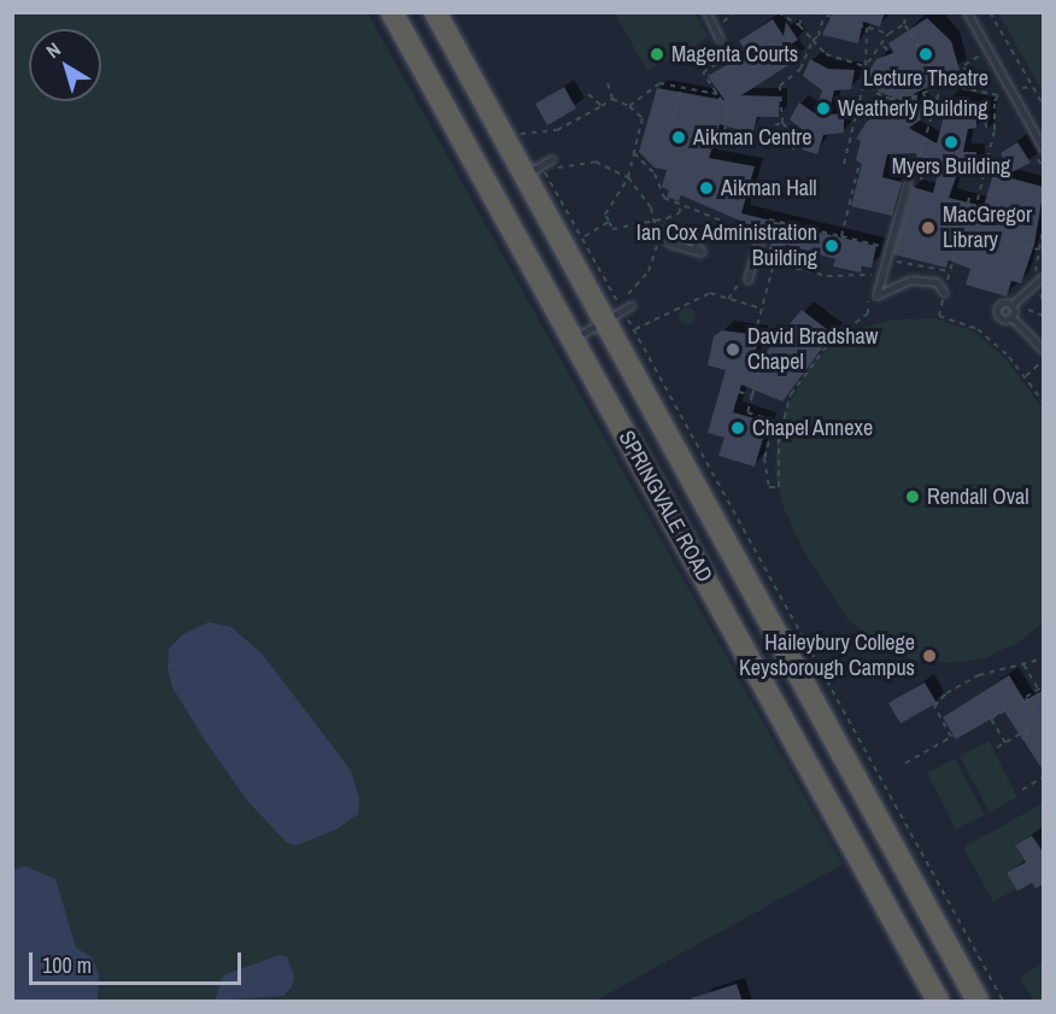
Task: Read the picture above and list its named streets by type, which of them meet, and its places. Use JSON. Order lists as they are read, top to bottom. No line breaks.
{"streets":{"highway":["SPRINGVALE ROAD"]},"places":["Magenta Courts","Lecture Theatre","Weatherly Building","Aikman Centre","Myers Building","Aikman Hall","MacGregor Library","Ian Cox Administration Building","David Bradshaw Chapel","Chapel Annexe","Rendall Oval","Haileybury College Keysborough Campus"],"scale_bar":"100 m","north":"top left"}
